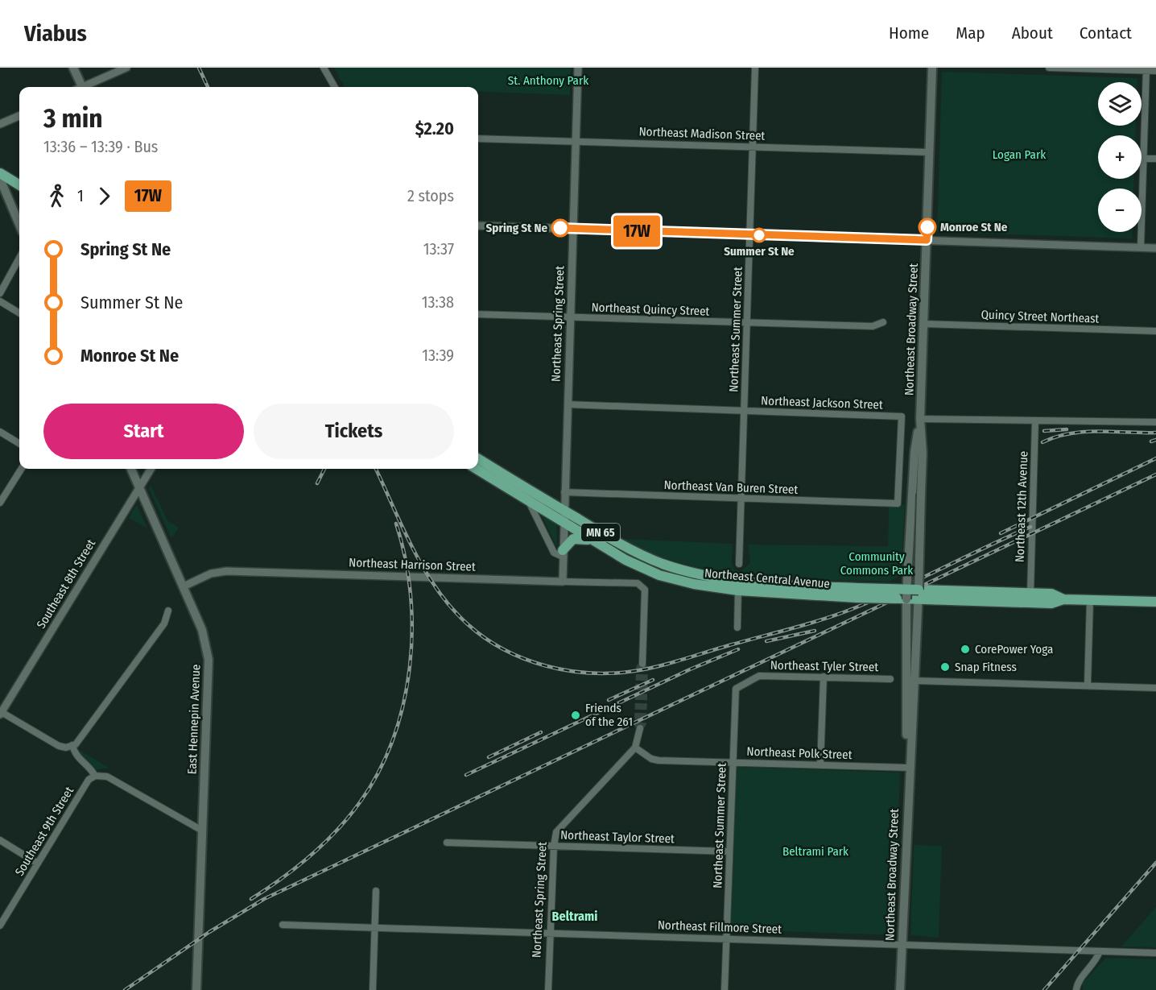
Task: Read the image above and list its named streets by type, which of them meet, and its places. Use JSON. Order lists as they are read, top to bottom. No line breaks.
{"streets":{"main road":["Northeast Broadway Street","MN 65","Northeast Central Avenue","East Hennepin Avenue"],"street":["Northeast Madison Street","Northeast Quincy Street","Quincy Street Northeast","Northeast Spring Street","Northeast Summer Street","Northeast Jackson Street","Northeast Van Buren Street","Northeast 12th Avenue","Northeast Harrison Street","Southeast 8th Street","Northeast Tyler Street","Northeast Polk Street","Southeast 9th Street","Northeast Taylor Street","Northeast Fillmore Street"]},"crossings":[["Northeast Madison Street","Northeast Spring Street"],["Northeast Madison Street","Northeast Summer Street"],["Northeast Madison Street","Northeast Broadway Street"],["Northeast Quincy Street","Northeast Spring Street"],["Northeast Quincy Street","Northeast Summer Street"],["Quincy Street Northeast","Northeast Broadway Street"],["Northeast Spring Street","Northeast Jackson Street"],["Northeast Spring Street","Northeast Van Buren Street"],["Northeast Spring Street","Northeast Harrison Street"],["Northeast Spring Street","Northeast Central Avenue"],["Northeast Spring Street","Northeast Polk Street"],["Northeast Spring Street","Northeast Taylor Street"],["Northeast Spring Street","Northeast Fillmore Street"],["Northeast Summer Street","Northeast Jackson Street"],["Northeast Summer Street","Northeast Van Buren Street"],["Northeast Summer Street","Northeast Tyler Street"],["Northeast Summer Street","Northeast Polk Street"],["Northeast Summer Street","Northeast Taylor Street"],["Northeast Summer Street","Northeast Fillmore Street"],["Northeast Broadway Street","Northeast Central Avenue"],["Northeast Broadway Street","Northeast Polk Street"],["Northeast Broadway Street","Northeast Fillmore Street"],["Northeast Jackson Street","Northeast Van Buren Street"],["Northeast 12th Avenue","Northeast Central Avenue"],["Northeast Harrison Street","East Hennepin Avenue"],["Southeast 8th Street","East Hennepin Avenue"]],"districts":["Beltrami"],"parks":["St. Anthony Park","Logan Park","Community Commons Park","Beltrami Park"],"places":["Monroe St Ne","Spring St Ne","Summer St Ne","CorePower Yoga","Snap Fitness","Friends of the 261"],"lines":["bus line 17W"],"page":{"header":"Viabus","nav":["Home","Map","About","Contact"],"on_map":"17W","map_buttons":["+","−"],"heading":["3 min","13:36 – 13:39 · Bus","$2.20"],"legs":["1","17W","2 stops"],"list":[{"name":"Spring St Ne","value":"13:37"},{"name":"Summer St Ne","value":"13:38"},{"name":"Monroe St Ne","value":"13:39"}],"buttons":["Start","Tickets"]}}
